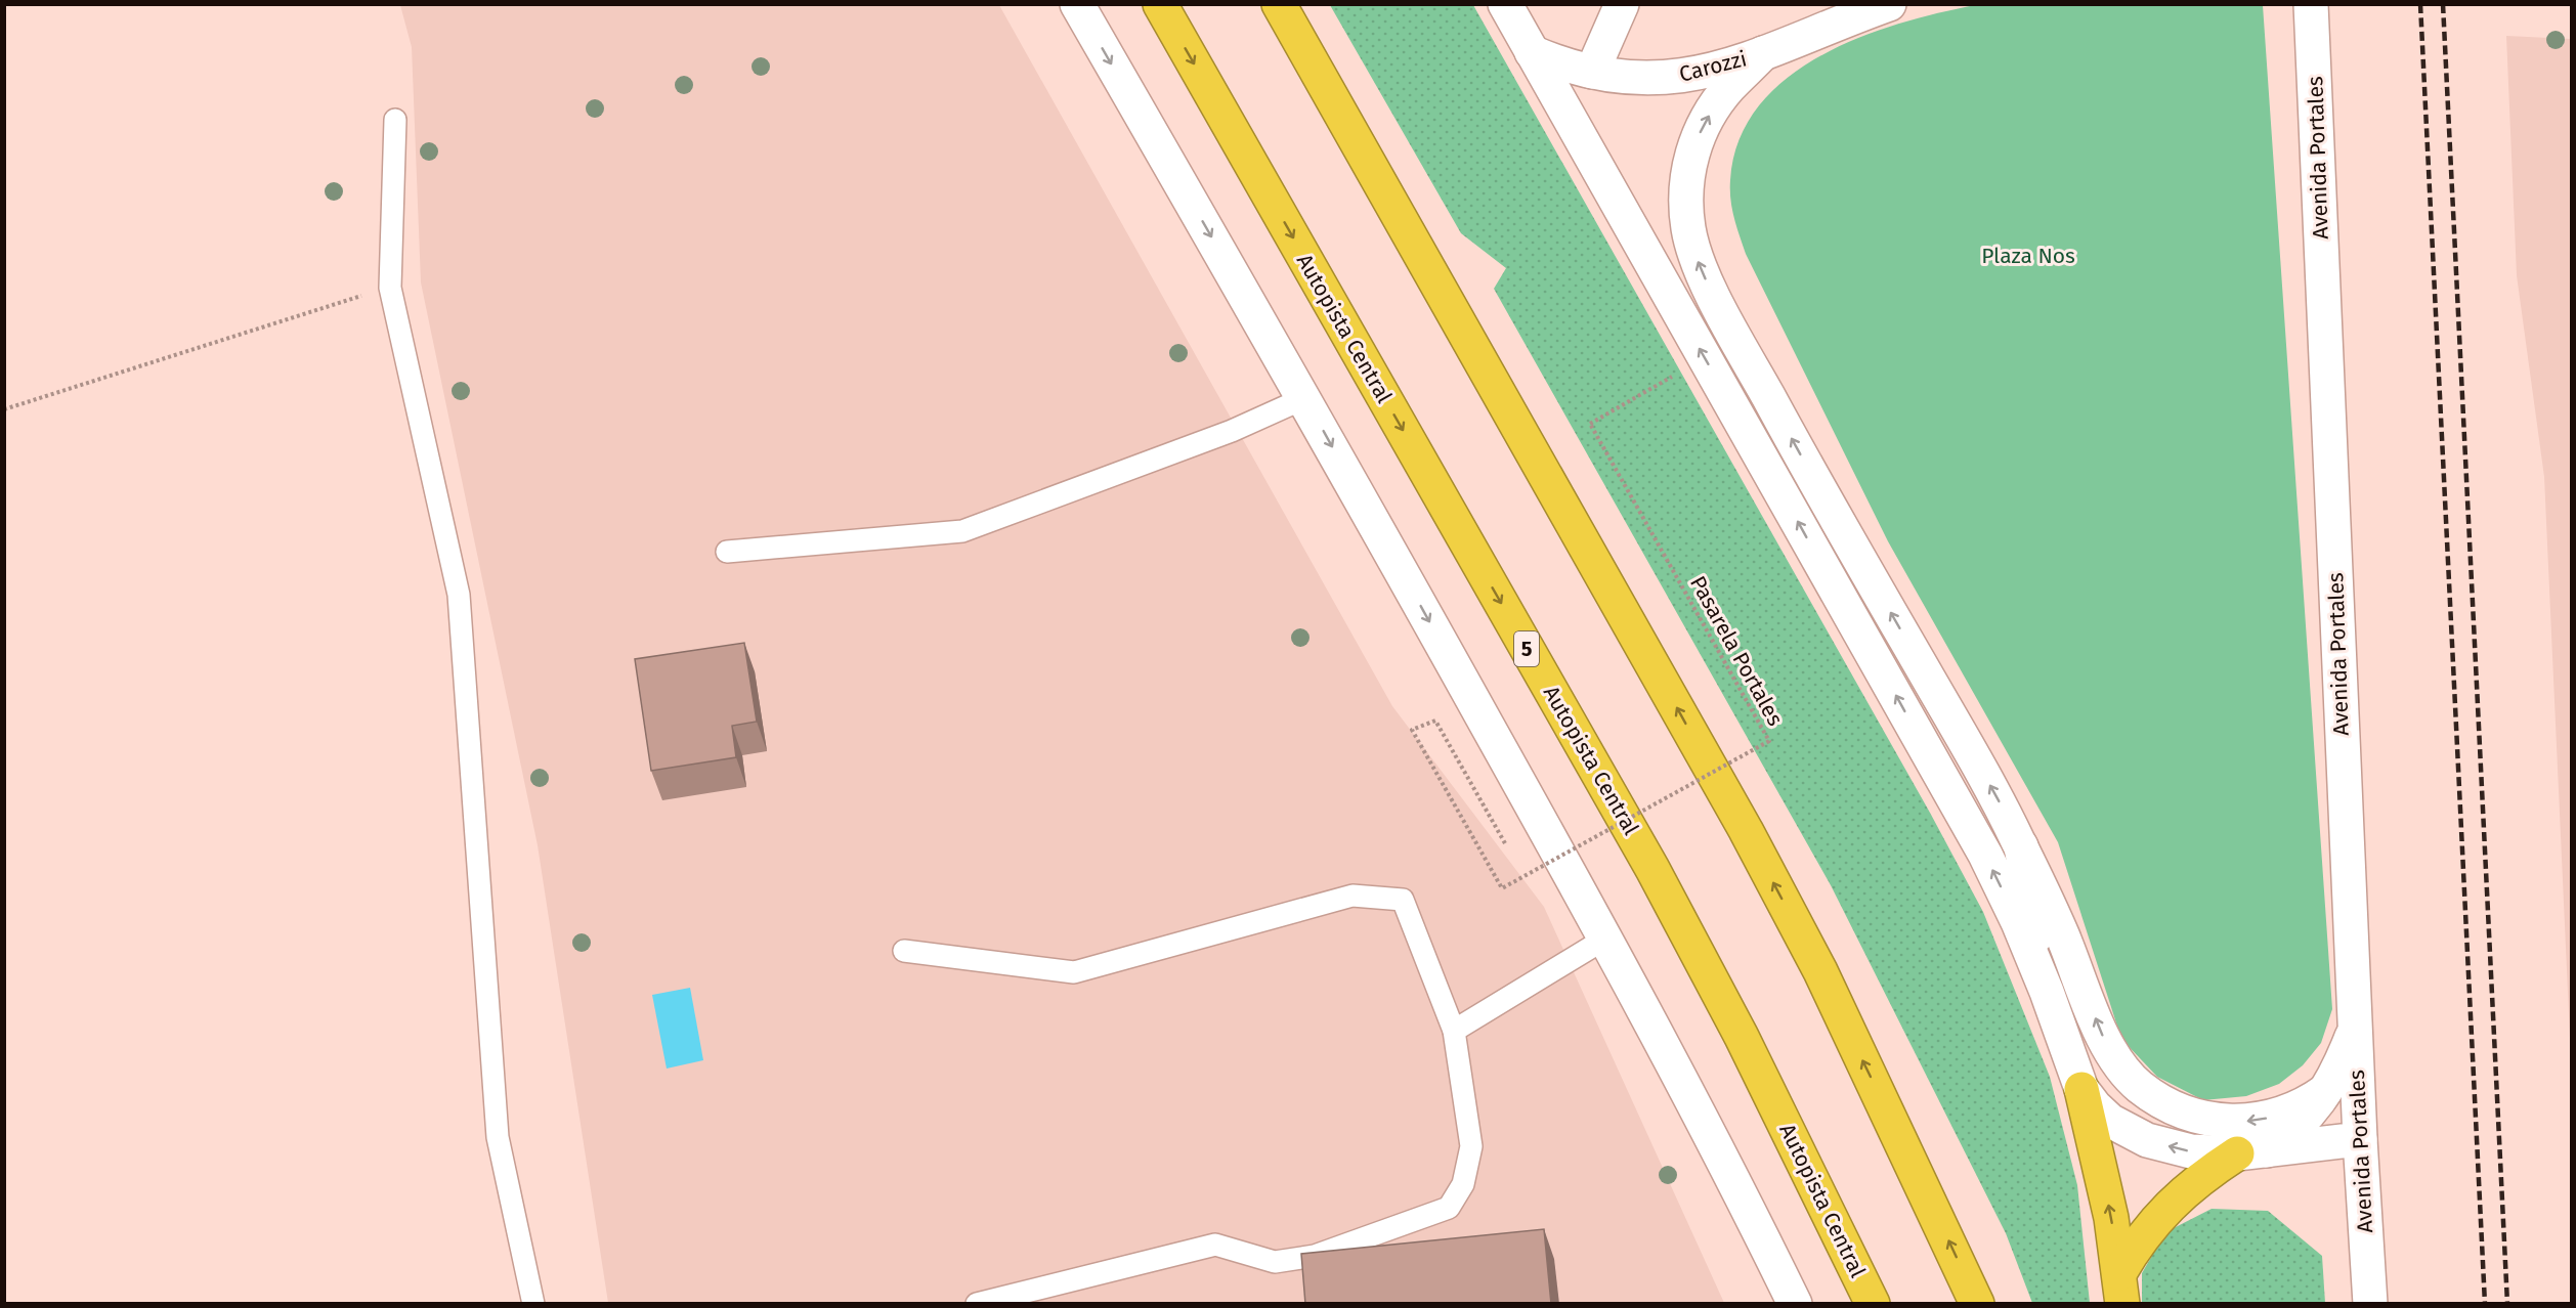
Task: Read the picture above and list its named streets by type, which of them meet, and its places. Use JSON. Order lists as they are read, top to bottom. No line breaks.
{"streets":{"highway":["Autopista Central","5"],"main road":["Carozzi","Avenida Portales"],"path":["Pasarela Portales"]},"parks":["Plaza Nos"]}
